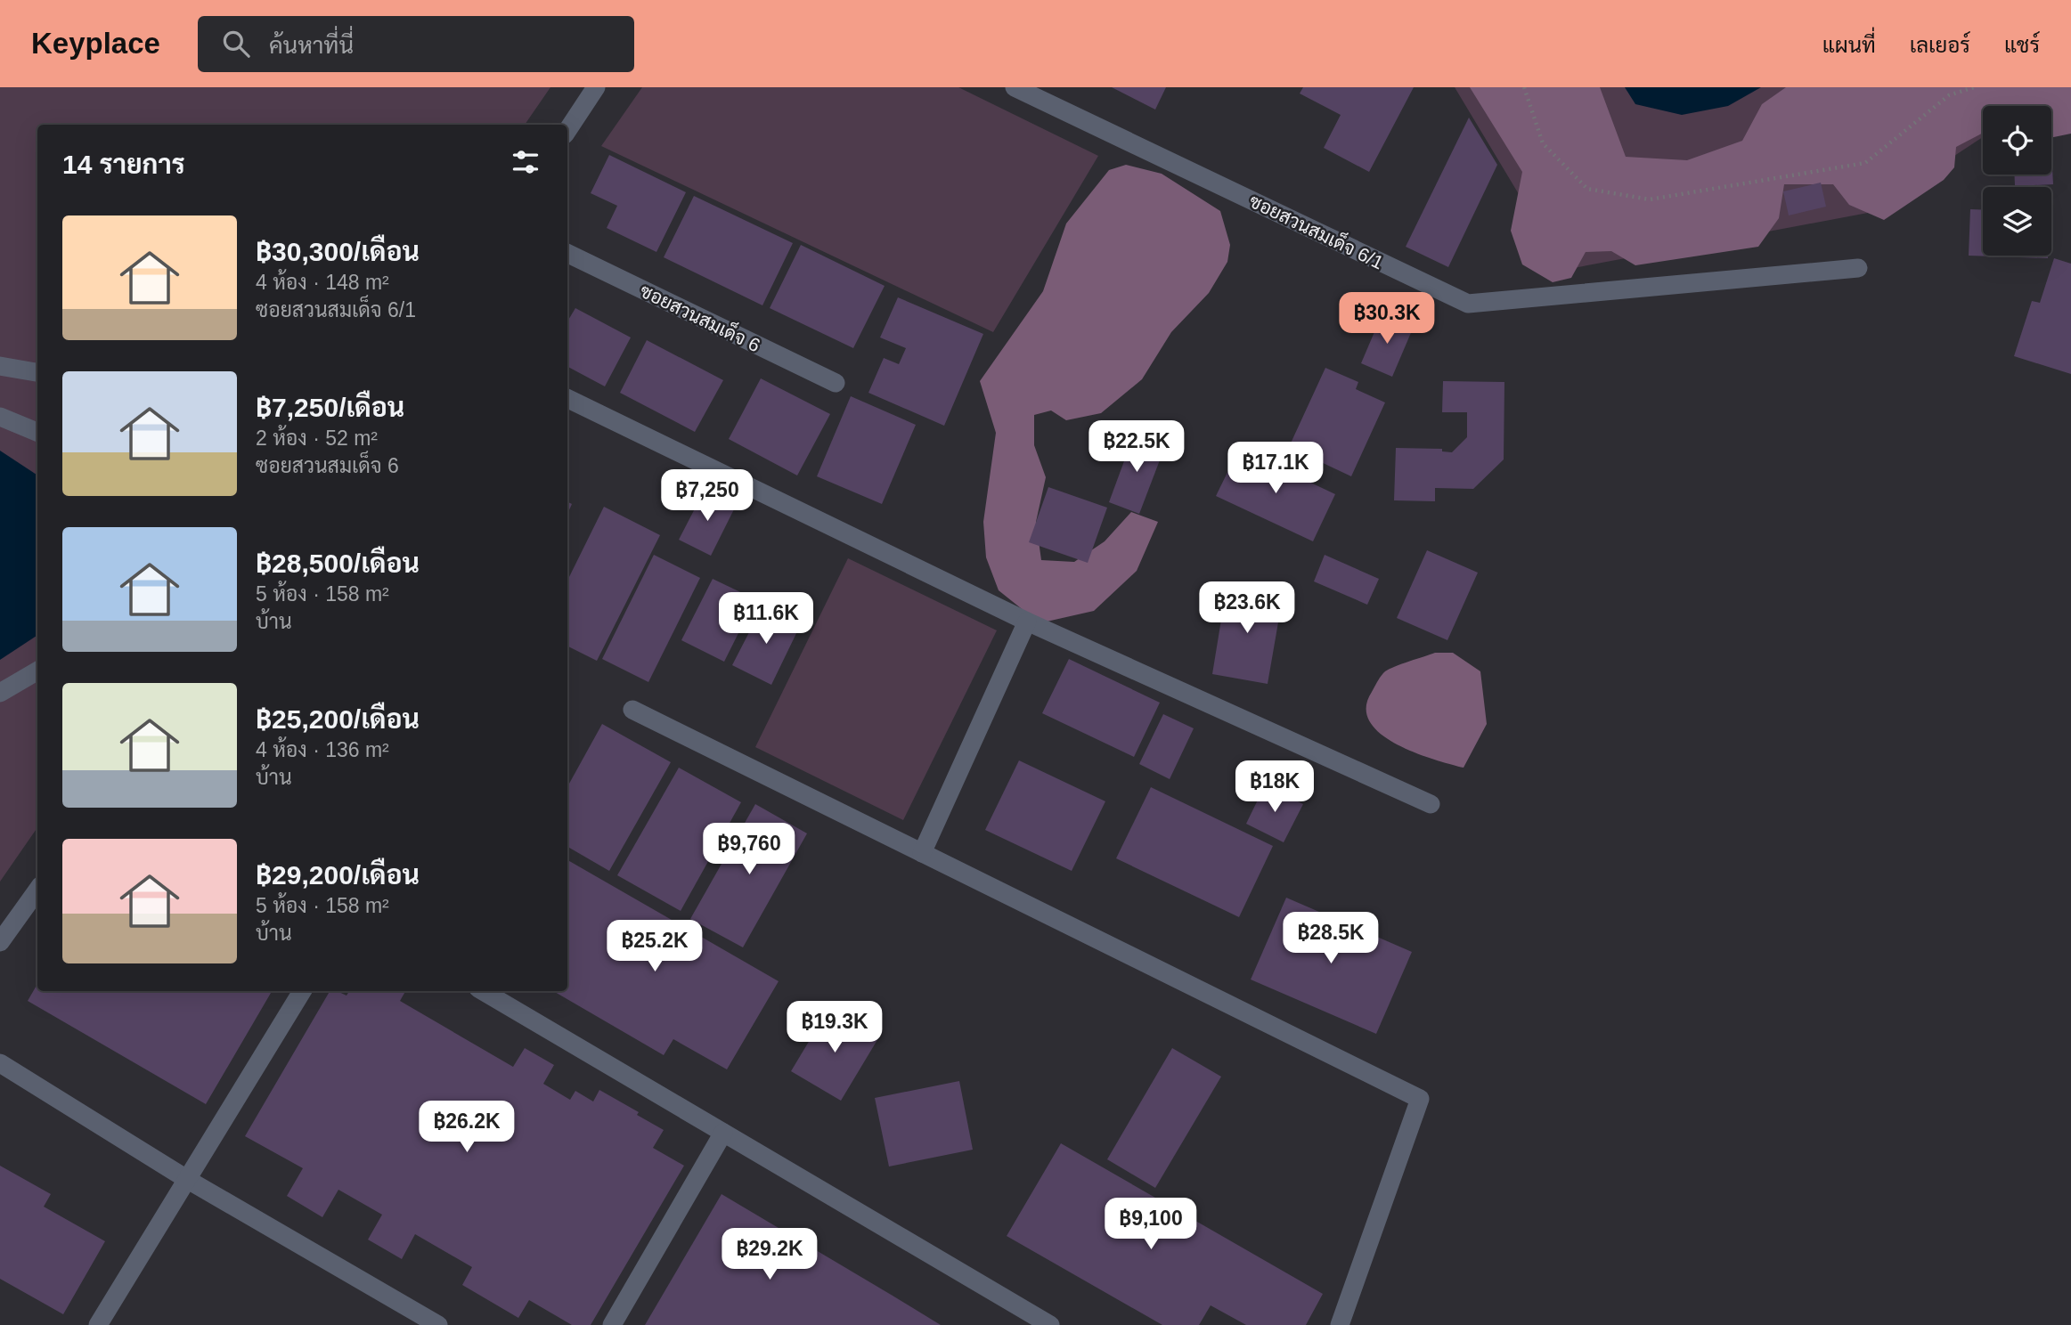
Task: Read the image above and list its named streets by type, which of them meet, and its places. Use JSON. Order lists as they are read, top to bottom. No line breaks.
{"streets":{"street":["ซอยสวนสมเด็จ 6/1","ซอยสวนสมเด็จ 6"]},"page":{"header":"Keyplace","search":"ค้นหาที่นี่","nav":["แผนที่","เลเยอร์","แชร์"],"heading":"14 รายการ","list":[{"name":"฿30,300/เดือน","note":"4 ห้อง · 148 m² · ซอยสวนสมเด็จ 6/1"},{"name":"฿7,250/เดือน","note":"2 ห้อง · 52 m² · ซอยสวนสมเด็จ 6"},{"name":"฿28,500/เดือน","note":"5 ห้อง · 158 m² · บ้าน"},{"name":"฿25,200/เดือน","note":"4 ห้อง · 136 m² · บ้าน"},{"name":"฿29,200/เดือน","note":"5 ห้อง · 158 m² · บ้าน"}],"price":["฿30.3K","฿22.5K","฿17.1K","฿7,250","฿23.6K","฿11.6K","฿18K","฿9,760","฿28.5K","฿25.2K","฿19.3K","฿26.2K","฿9,100","฿29.2K"]}}
